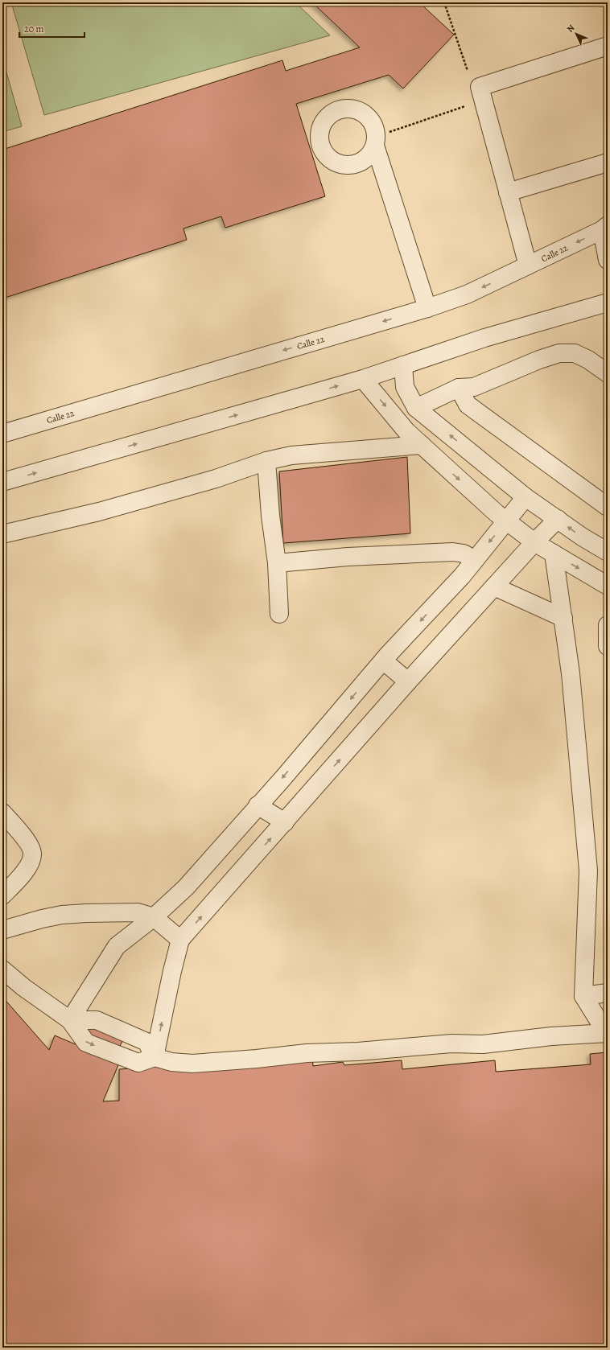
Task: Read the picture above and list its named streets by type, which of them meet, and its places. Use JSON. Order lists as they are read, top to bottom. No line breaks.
{"streets":{"street":["Calle 22"]},"scale_bar":"20 m","north":"top left"}
